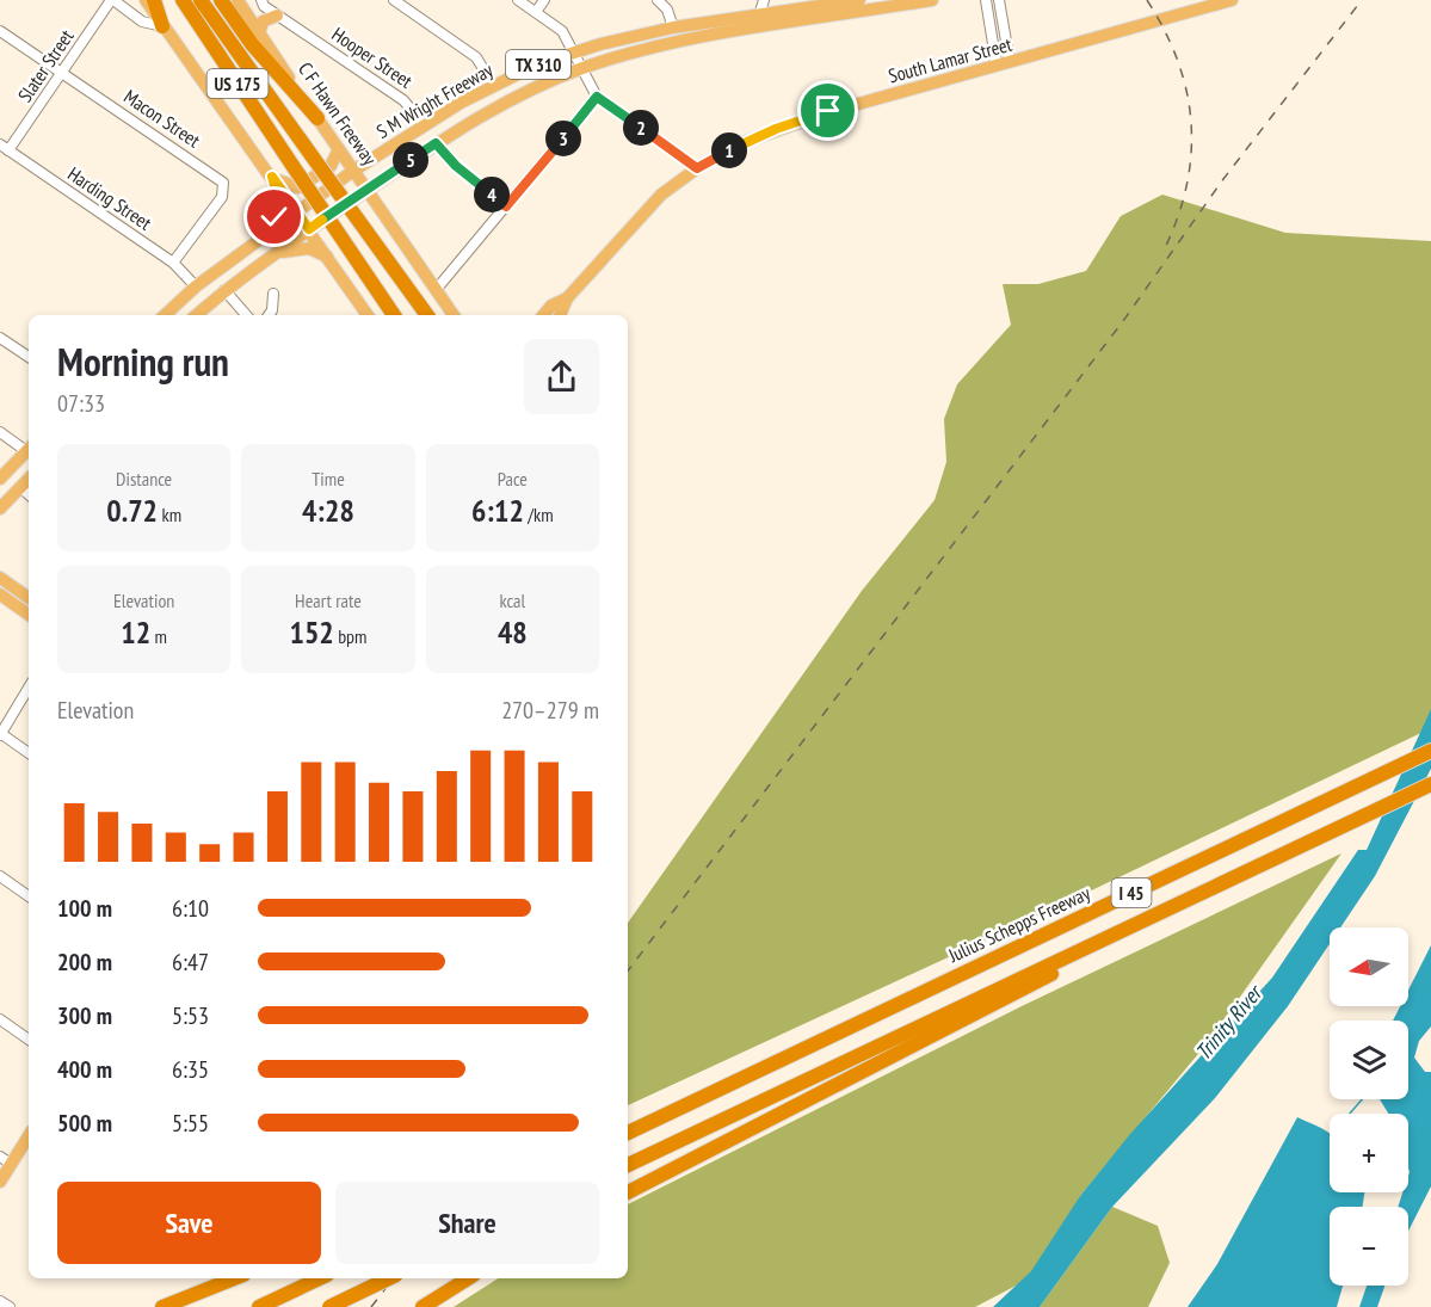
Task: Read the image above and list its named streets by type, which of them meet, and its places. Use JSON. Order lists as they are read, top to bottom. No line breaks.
{"streets":{"highway":["US 175","I 45","Julius Schepps Freeway"],"main road":["South Lamar Street","TX 310","S M Wright Freeway","C F Hawn Freeway"],"street":["Hooper Street","Slater Street","Macon Street","Harding Street"]},"crossings":[["Hooper Street","S M Wright Freeway"],["Slater Street","Macon Street"],["Slater Street","Harding Street"],["S M Wright Freeway","C F Hawn Freeway"],["S M Wright Freeway","Harding Street"],["Macon Street","Harding Street"]],"water":["Trinity River"],"north":"left","page":{"pins":["2","3","1","5","4"],"heading":["Morning run","07:33"],"stats":[["Distance","0.72 km"],["Time","4:28"],["Pace","6:12 /km"],["Elevation","12 m"],["Heart rate","152 bpm"],["kcal","48"]],"chart":["Elevation","270–279 m"],"list":[{"name":"100 m","note":"6:10"},{"name":"200 m","note":"6:47"},{"name":"300 m","note":"5:53"},{"name":"400 m","note":"6:35"},{"name":"500 m","note":"5:55"}],"map_buttons":["+","−"],"buttons":["Save","Share"]}}
